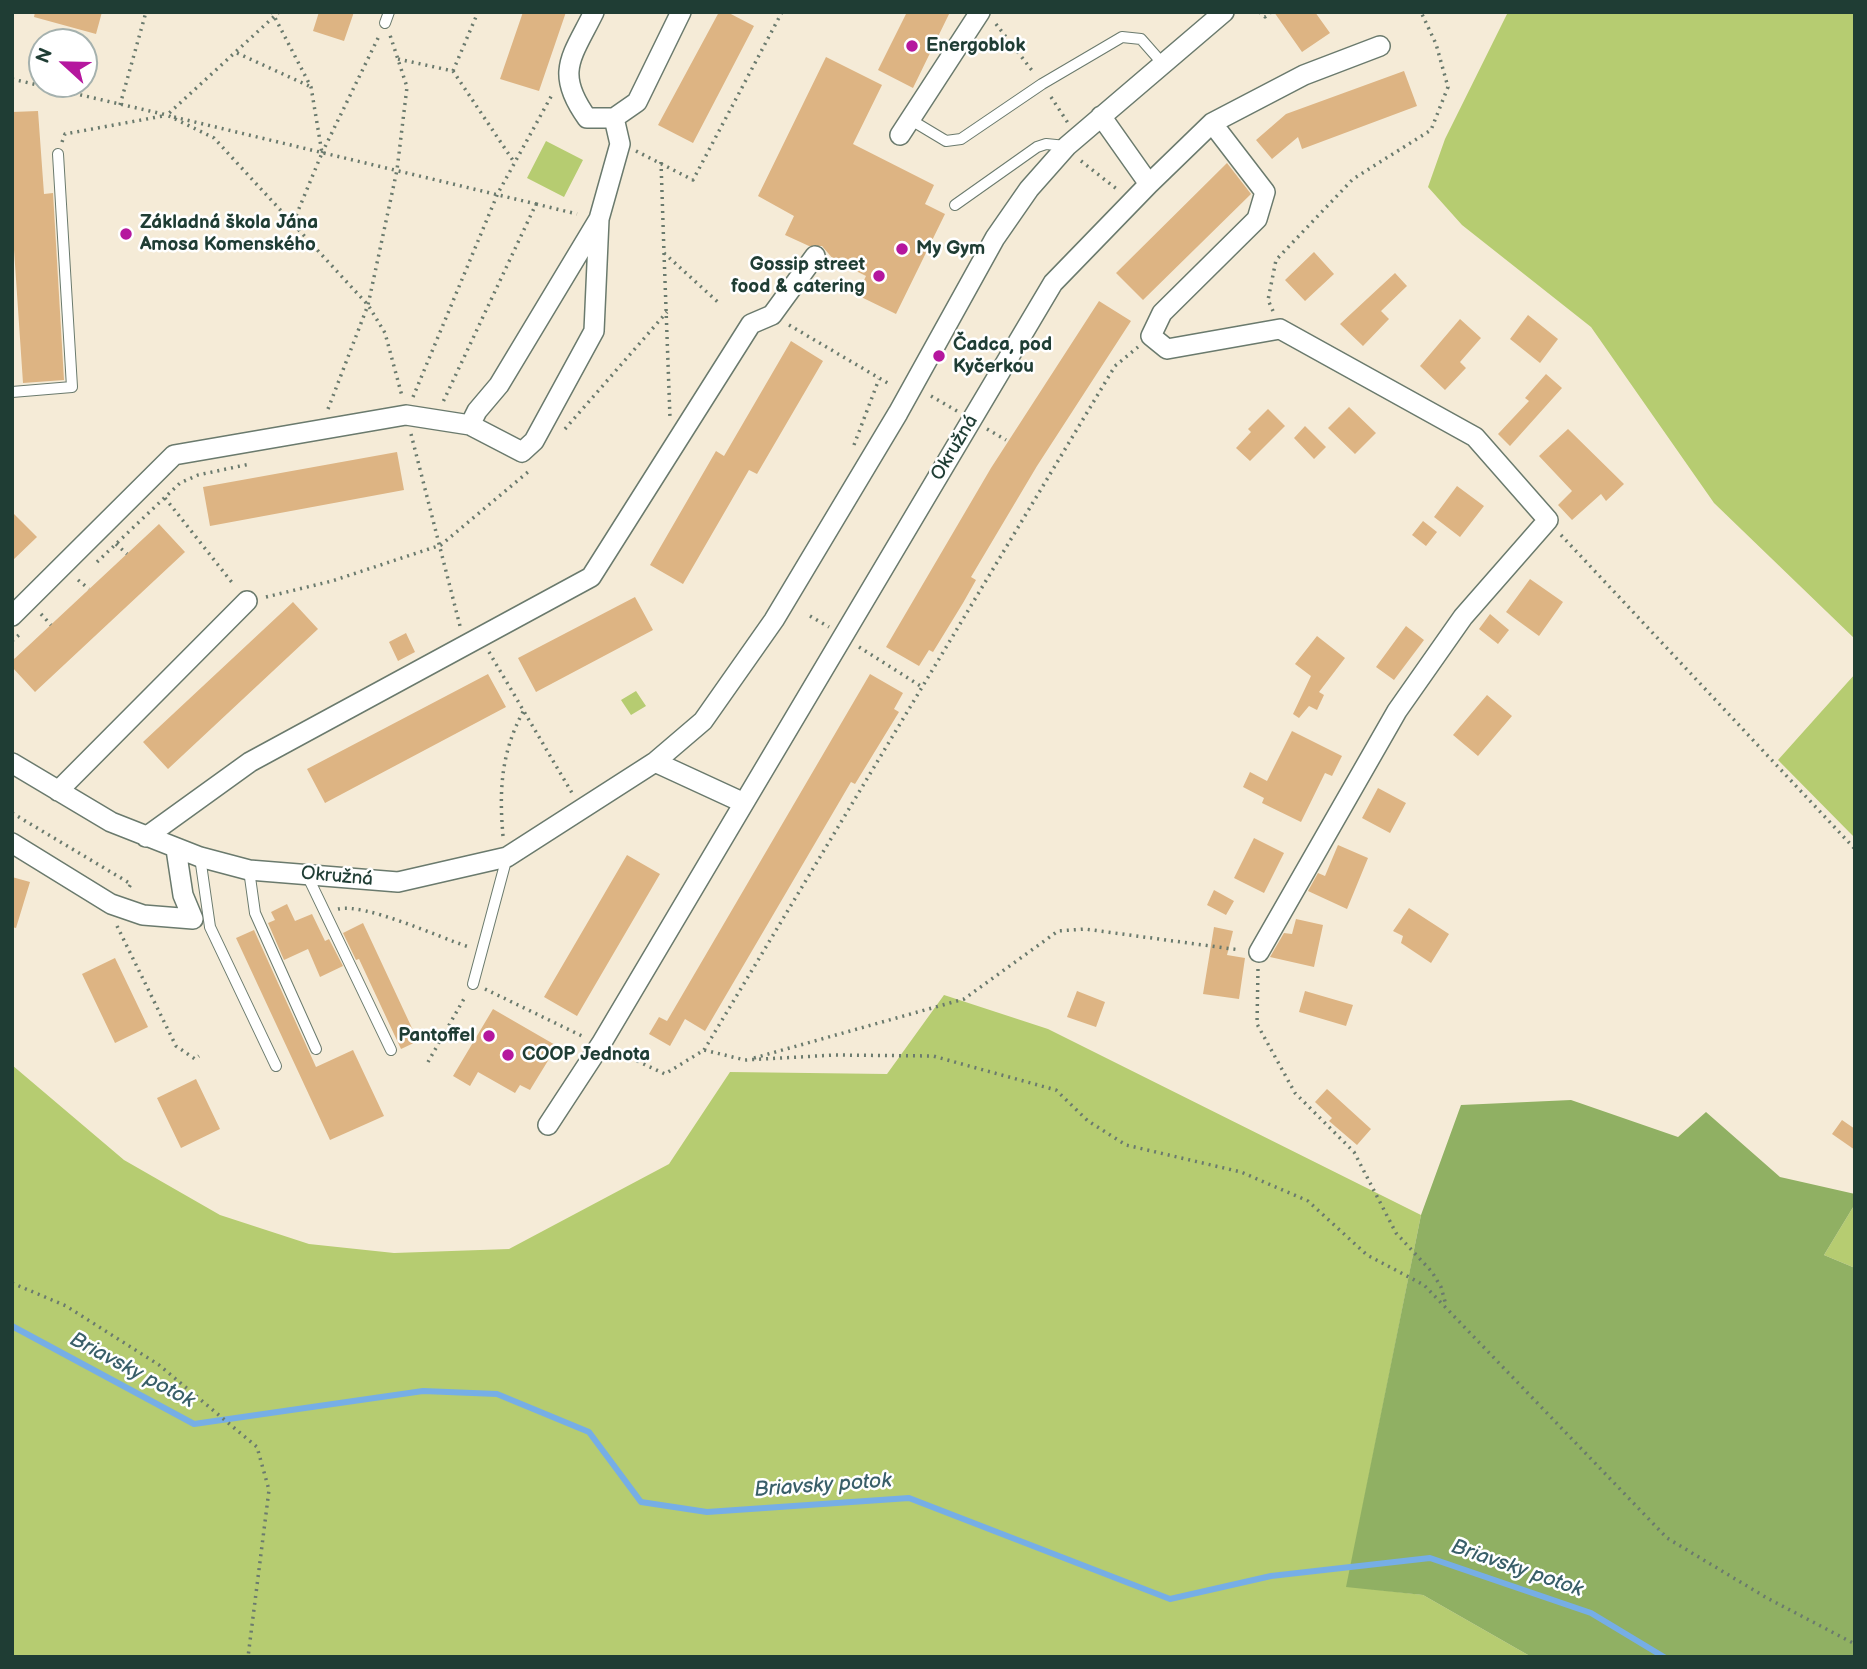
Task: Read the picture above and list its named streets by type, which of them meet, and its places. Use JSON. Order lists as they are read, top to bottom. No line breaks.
{"streets":{"street":["Okružná"]},"water":["Briavsky potok"],"places":["Energoblok","Základná škola Jána Amosa Komenského","My Gym","Gossip street food & catering","Čadca, pod Kyčerkou","Pantoffel","COOP Jednota"],"north":"left"}
